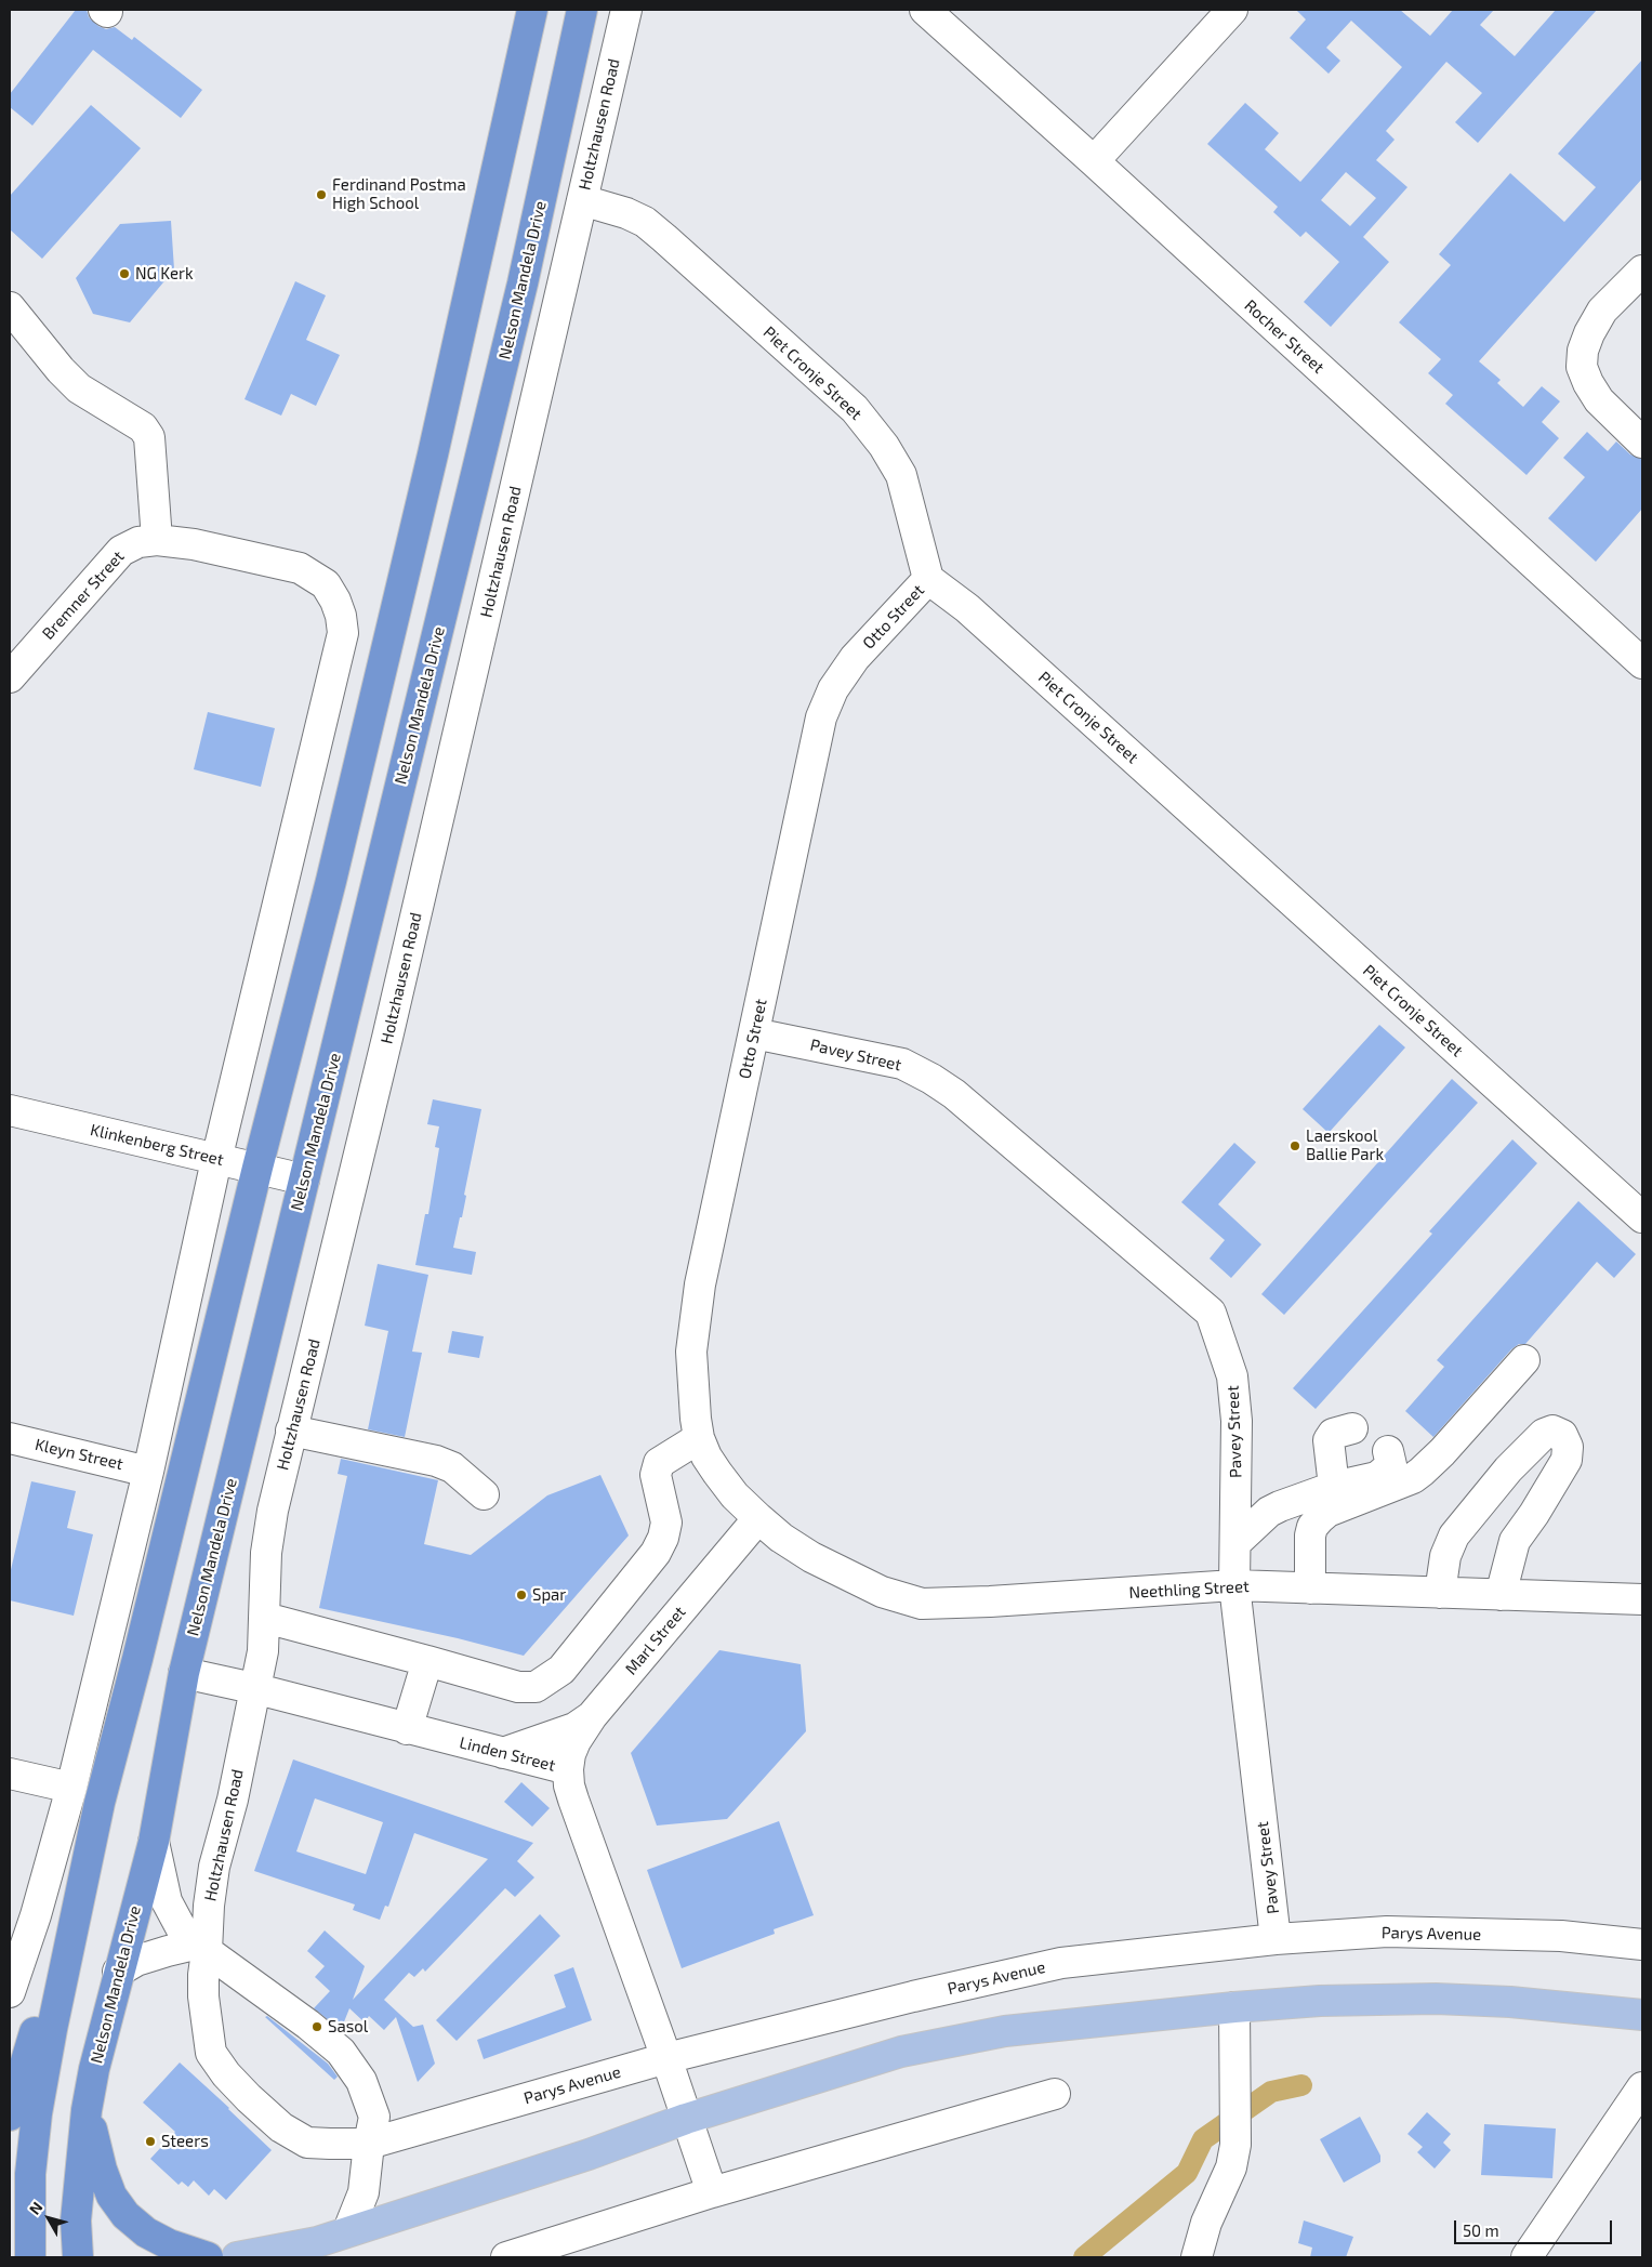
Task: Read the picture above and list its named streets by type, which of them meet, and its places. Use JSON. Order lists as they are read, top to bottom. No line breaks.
{"streets":{"highway":["Nelson Mandela Drive"],"street":["Holtzhausen Road","Rocher Street","Piet Cronje Street","Bremner Street","Otto Street","Pavey Street","Klinkenberg Street","Kleyn Street","Neethling Street","Marl Street","Linden Street","Parys Avenue"]},"crossings":[["Holtzhausen Road","Piet Cronje Street"],["Holtzhausen Road","Linden Street"],["Holtzhausen Road","Parys Avenue"],["Nelson Mandela Drive","Klinkenberg Street"],["Nelson Mandela Drive","Linden Street"],["Piet Cronje Street","Otto Street"],["Bremner Street","Klinkenberg Street"],["Otto Street","Pavey Street"],["Otto Street","Neethling Street"],["Otto Street","Marl Street"],["Pavey Street","Neethling Street"],["Pavey Street","Parys Avenue"],["Neethling Street","Marl Street"],["Marl Street","Linden Street"],["Linden Street","Parys Avenue"]],"places":["Ferdinand Postma High School","NG Kerk","Laerskool Ballie Park","Spar","Sasol","Steers"],"scale_bar":"50 m","north":"top left"}
